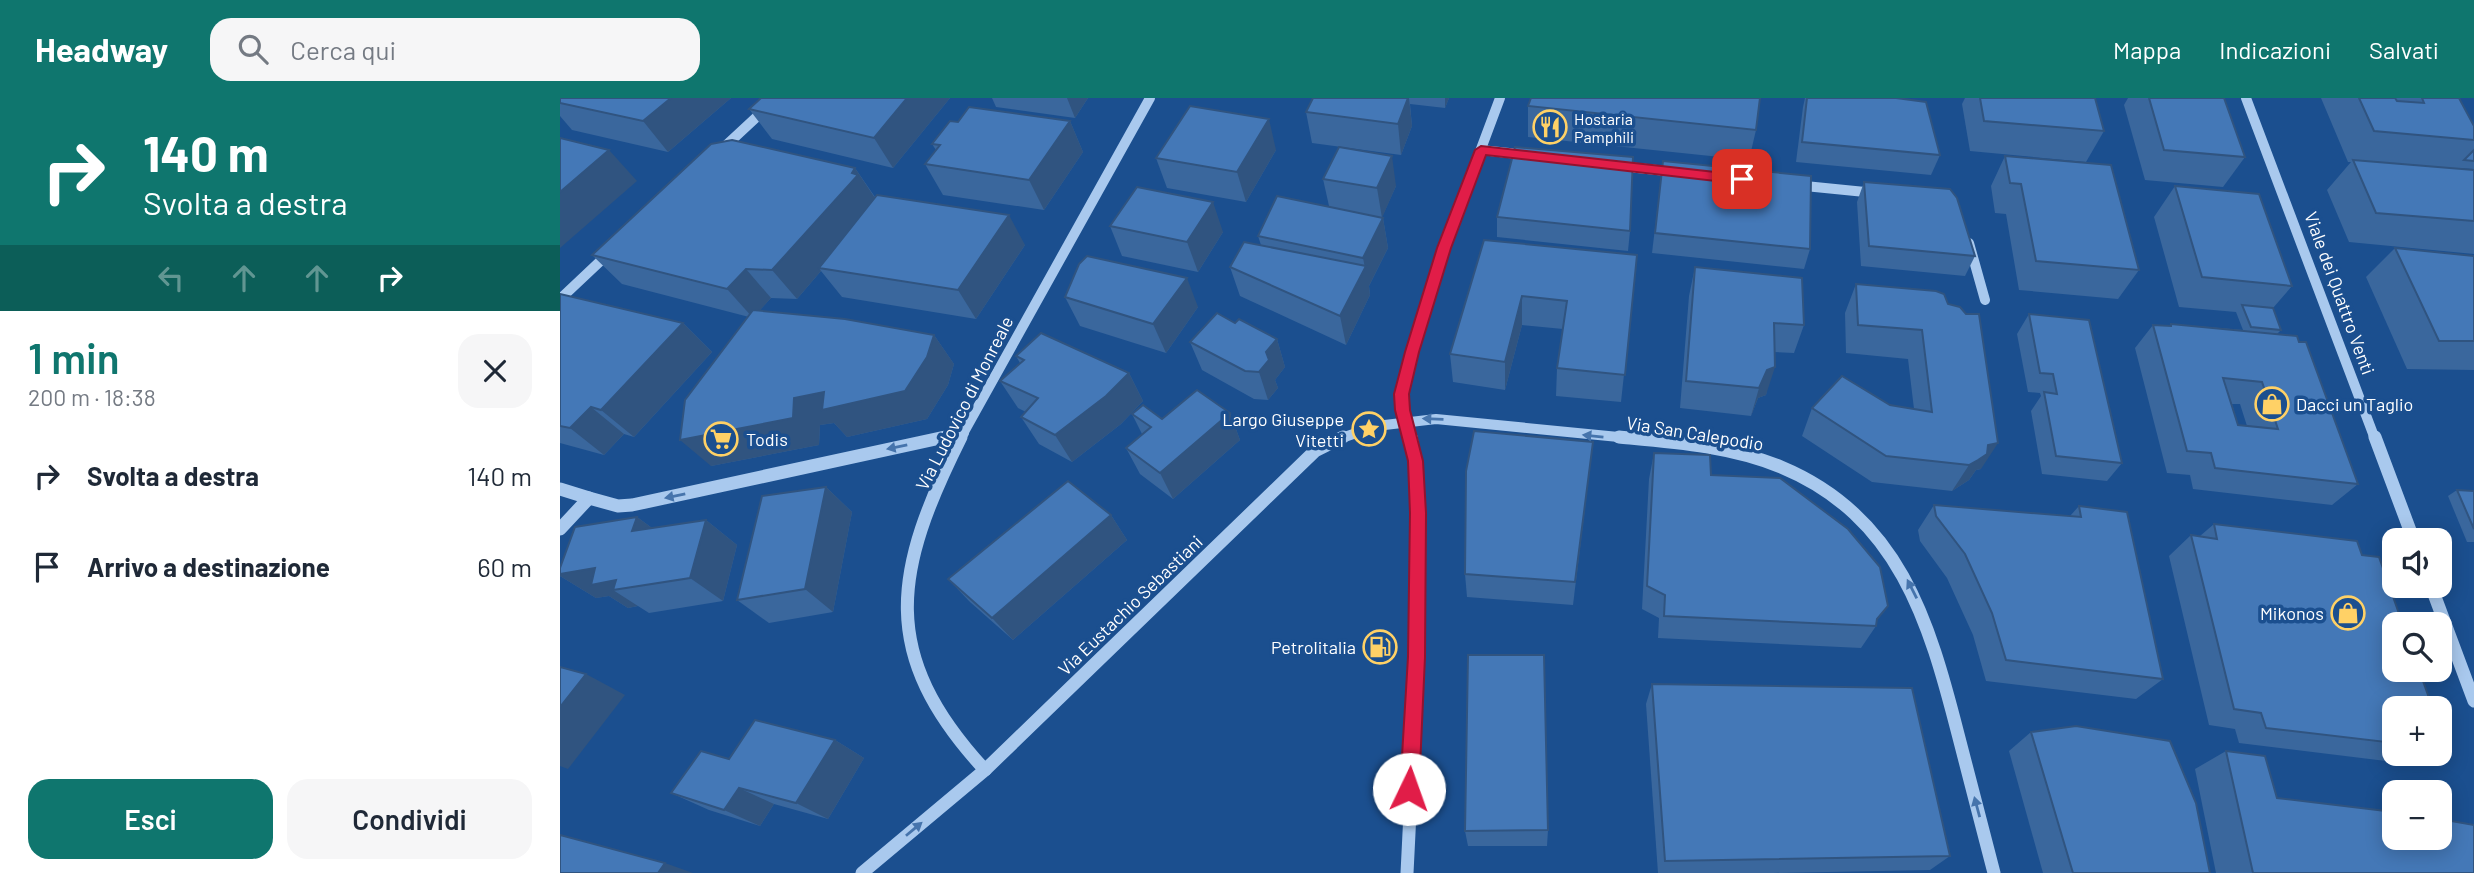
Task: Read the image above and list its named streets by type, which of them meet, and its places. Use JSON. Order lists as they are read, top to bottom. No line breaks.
{"streets":{"street":["Viale dei Quattro Venti","Via Ludovico di Monreale","Via San Calepodio","Via Eustachio Sebastiani"]},"crossings":[["Via Ludovico di Monreale","Via Eustachio Sebastiani"],["Via San Calepodio","Via Eustachio Sebastiani"]],"one_way":["Via San Calepodio"],"places":{"restaurant":["Hostaria Pamphili"],"shop":["Dacci un Taglio","Mikonos"],"place":["Largo Giuseppe Vitetti"],"supermarket":["Todis"],"fuel station":["Petrolitalia"]},"page":{"header":"Headway","search":"Cerca qui","nav":["Mappa","Indicazioni","Salvati"],"turn":["140 m","Svolta a destra"],"heading":["1 min","200 m · 18:38"],"list":[{"name":"Svolta a destra","value":"140 m"},{"name":"Arrivo a destinazione","value":"60 m"}],"map_buttons":["+","−"],"buttons":["Esci","Condividi"]}}
